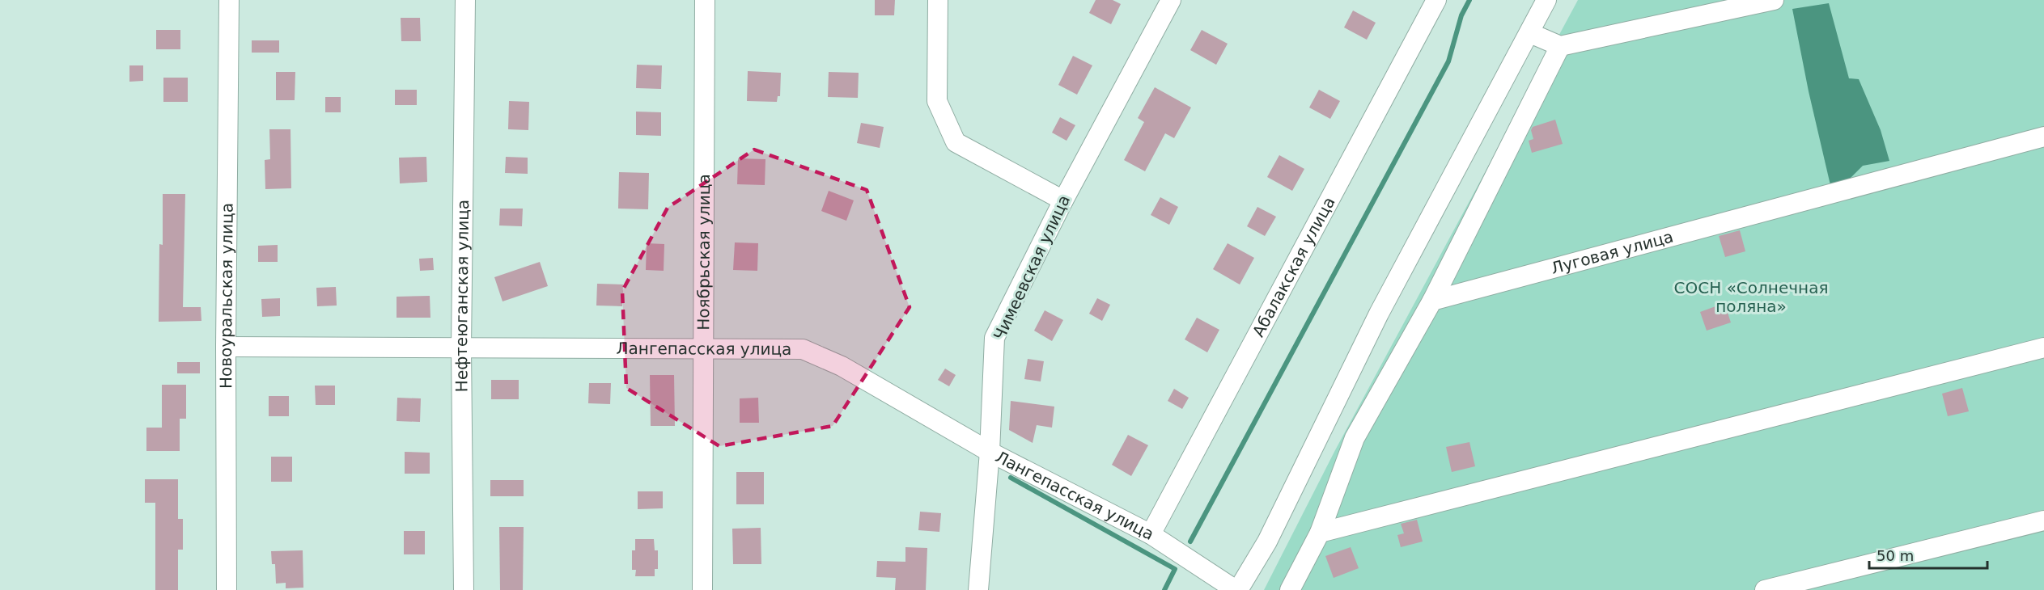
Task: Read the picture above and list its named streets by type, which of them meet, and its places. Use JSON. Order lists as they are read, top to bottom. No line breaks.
{"streets":{"street":["Ноябрьская улица","Луговая улица","Абалакская улица","Чимеевская улица","Новоуральская улица","Нефтеюганская улица","Лангепасская улица"]},"crossings":[["Ноябрьская улица","Лангепасская улица"],["Абалакская улица","Лангепасская улица"],["Чимеевская улица","Лангепасская улица"],["Новоуральская улица","Лангепасская улица"],["Нефтеюганская улица","Лангепасская улица"]],"parks":["СОСН «Солнечная поляна»"],"scale_bar":"50 m"}
